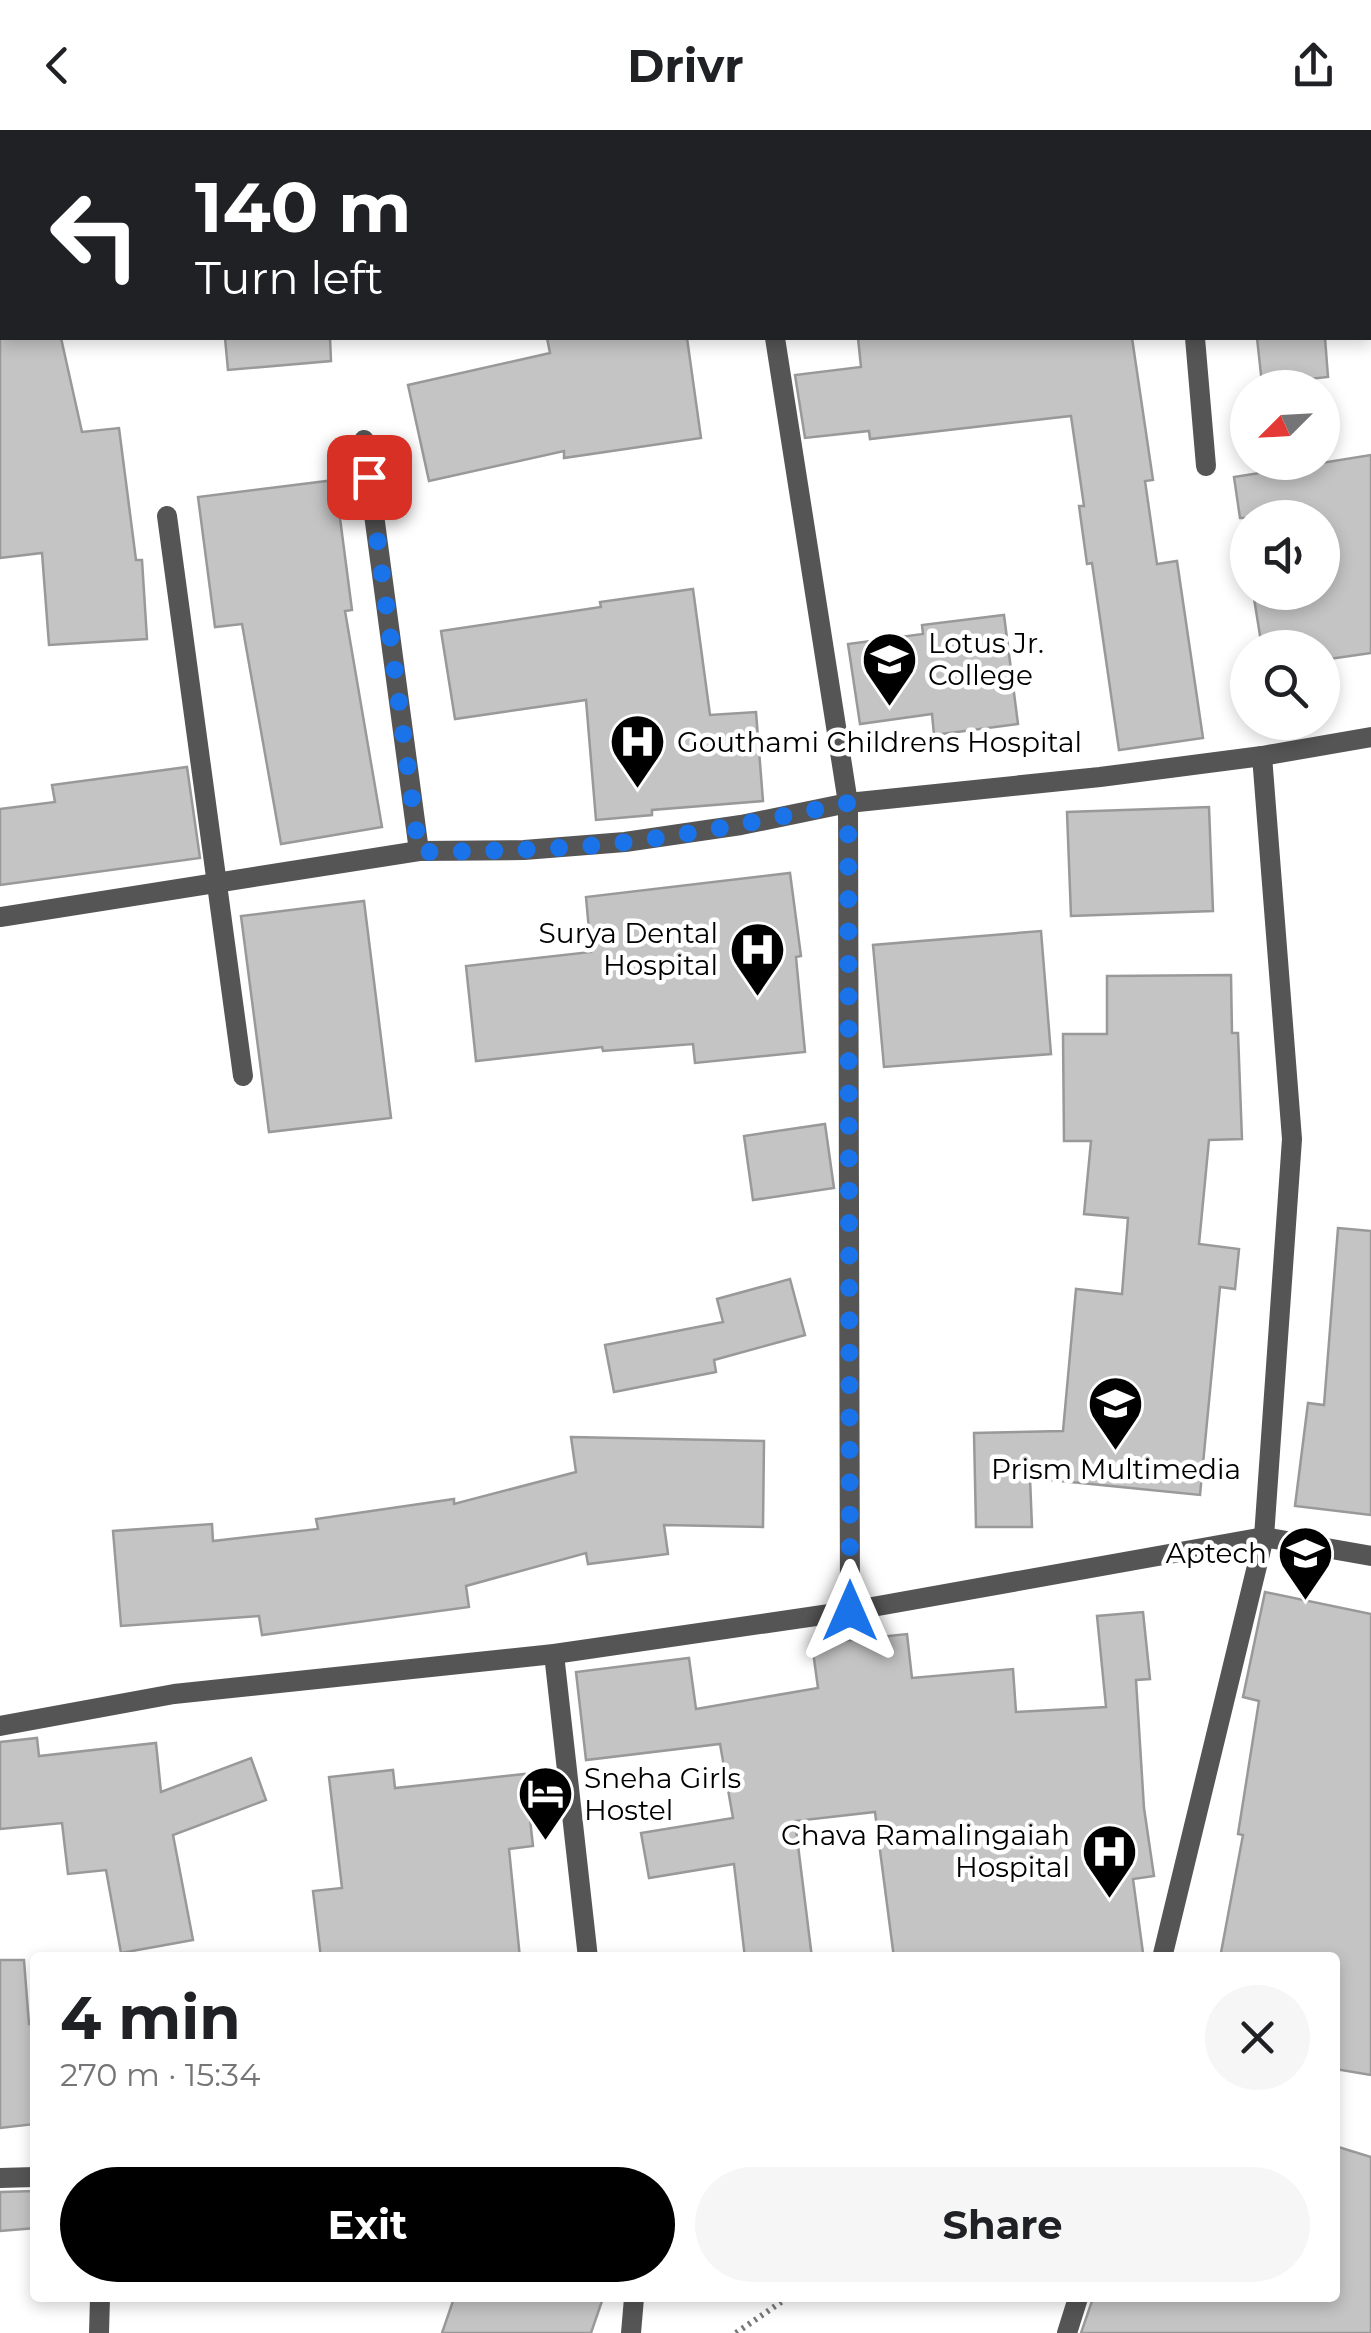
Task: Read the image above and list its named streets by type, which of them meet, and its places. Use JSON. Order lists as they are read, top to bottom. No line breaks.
{"places":{"school or university":["Lotus Jr. College","Prism Multimedia","Aptech"],"hospital":["Gouthami Childrens Hospital","Surya Dental Hospital","Chava Ramalingaiah Hospital"],"hotel":["Sneha Girls Hostel"]},"north":"bottom left","page":{"header":"Drivr","turn":["140 m","Turn left"],"heading":["4 min","270 m · 15:34"],"buttons":["Exit","Share"]}}
